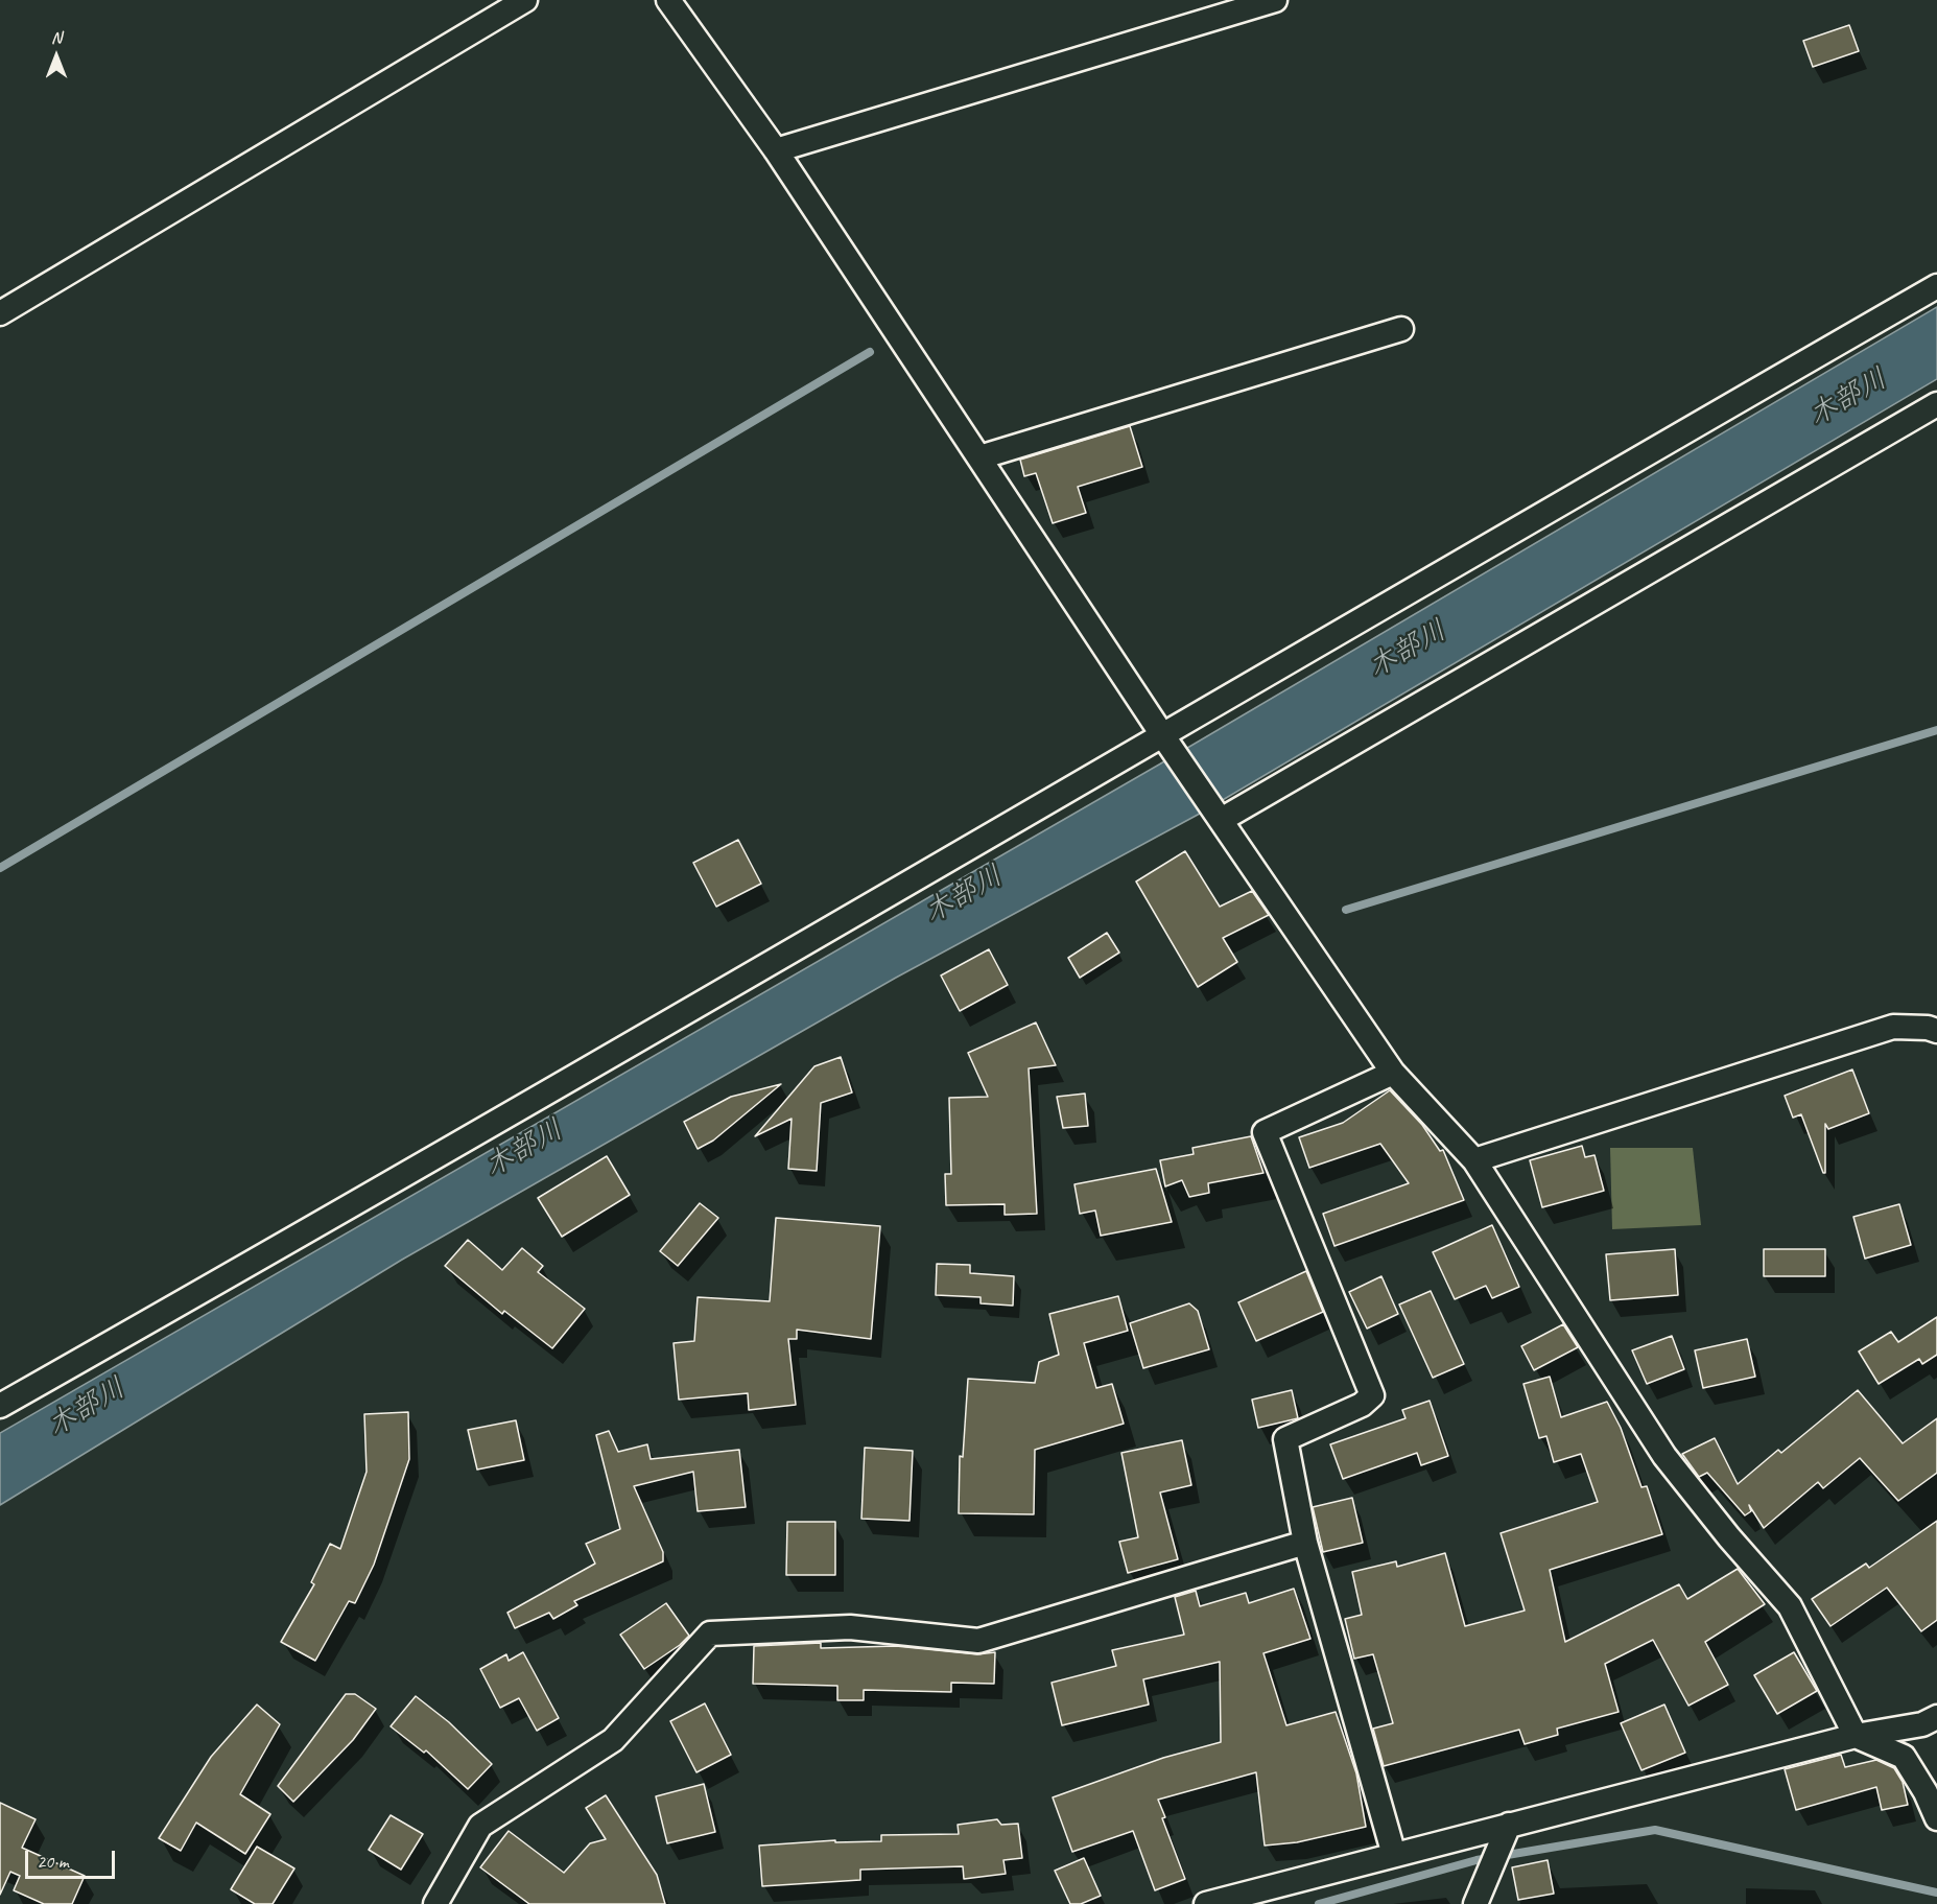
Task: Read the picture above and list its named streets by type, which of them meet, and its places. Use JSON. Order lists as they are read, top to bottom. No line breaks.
{"water":["木部川"],"scale_bar":"20 m","north":"top"}
